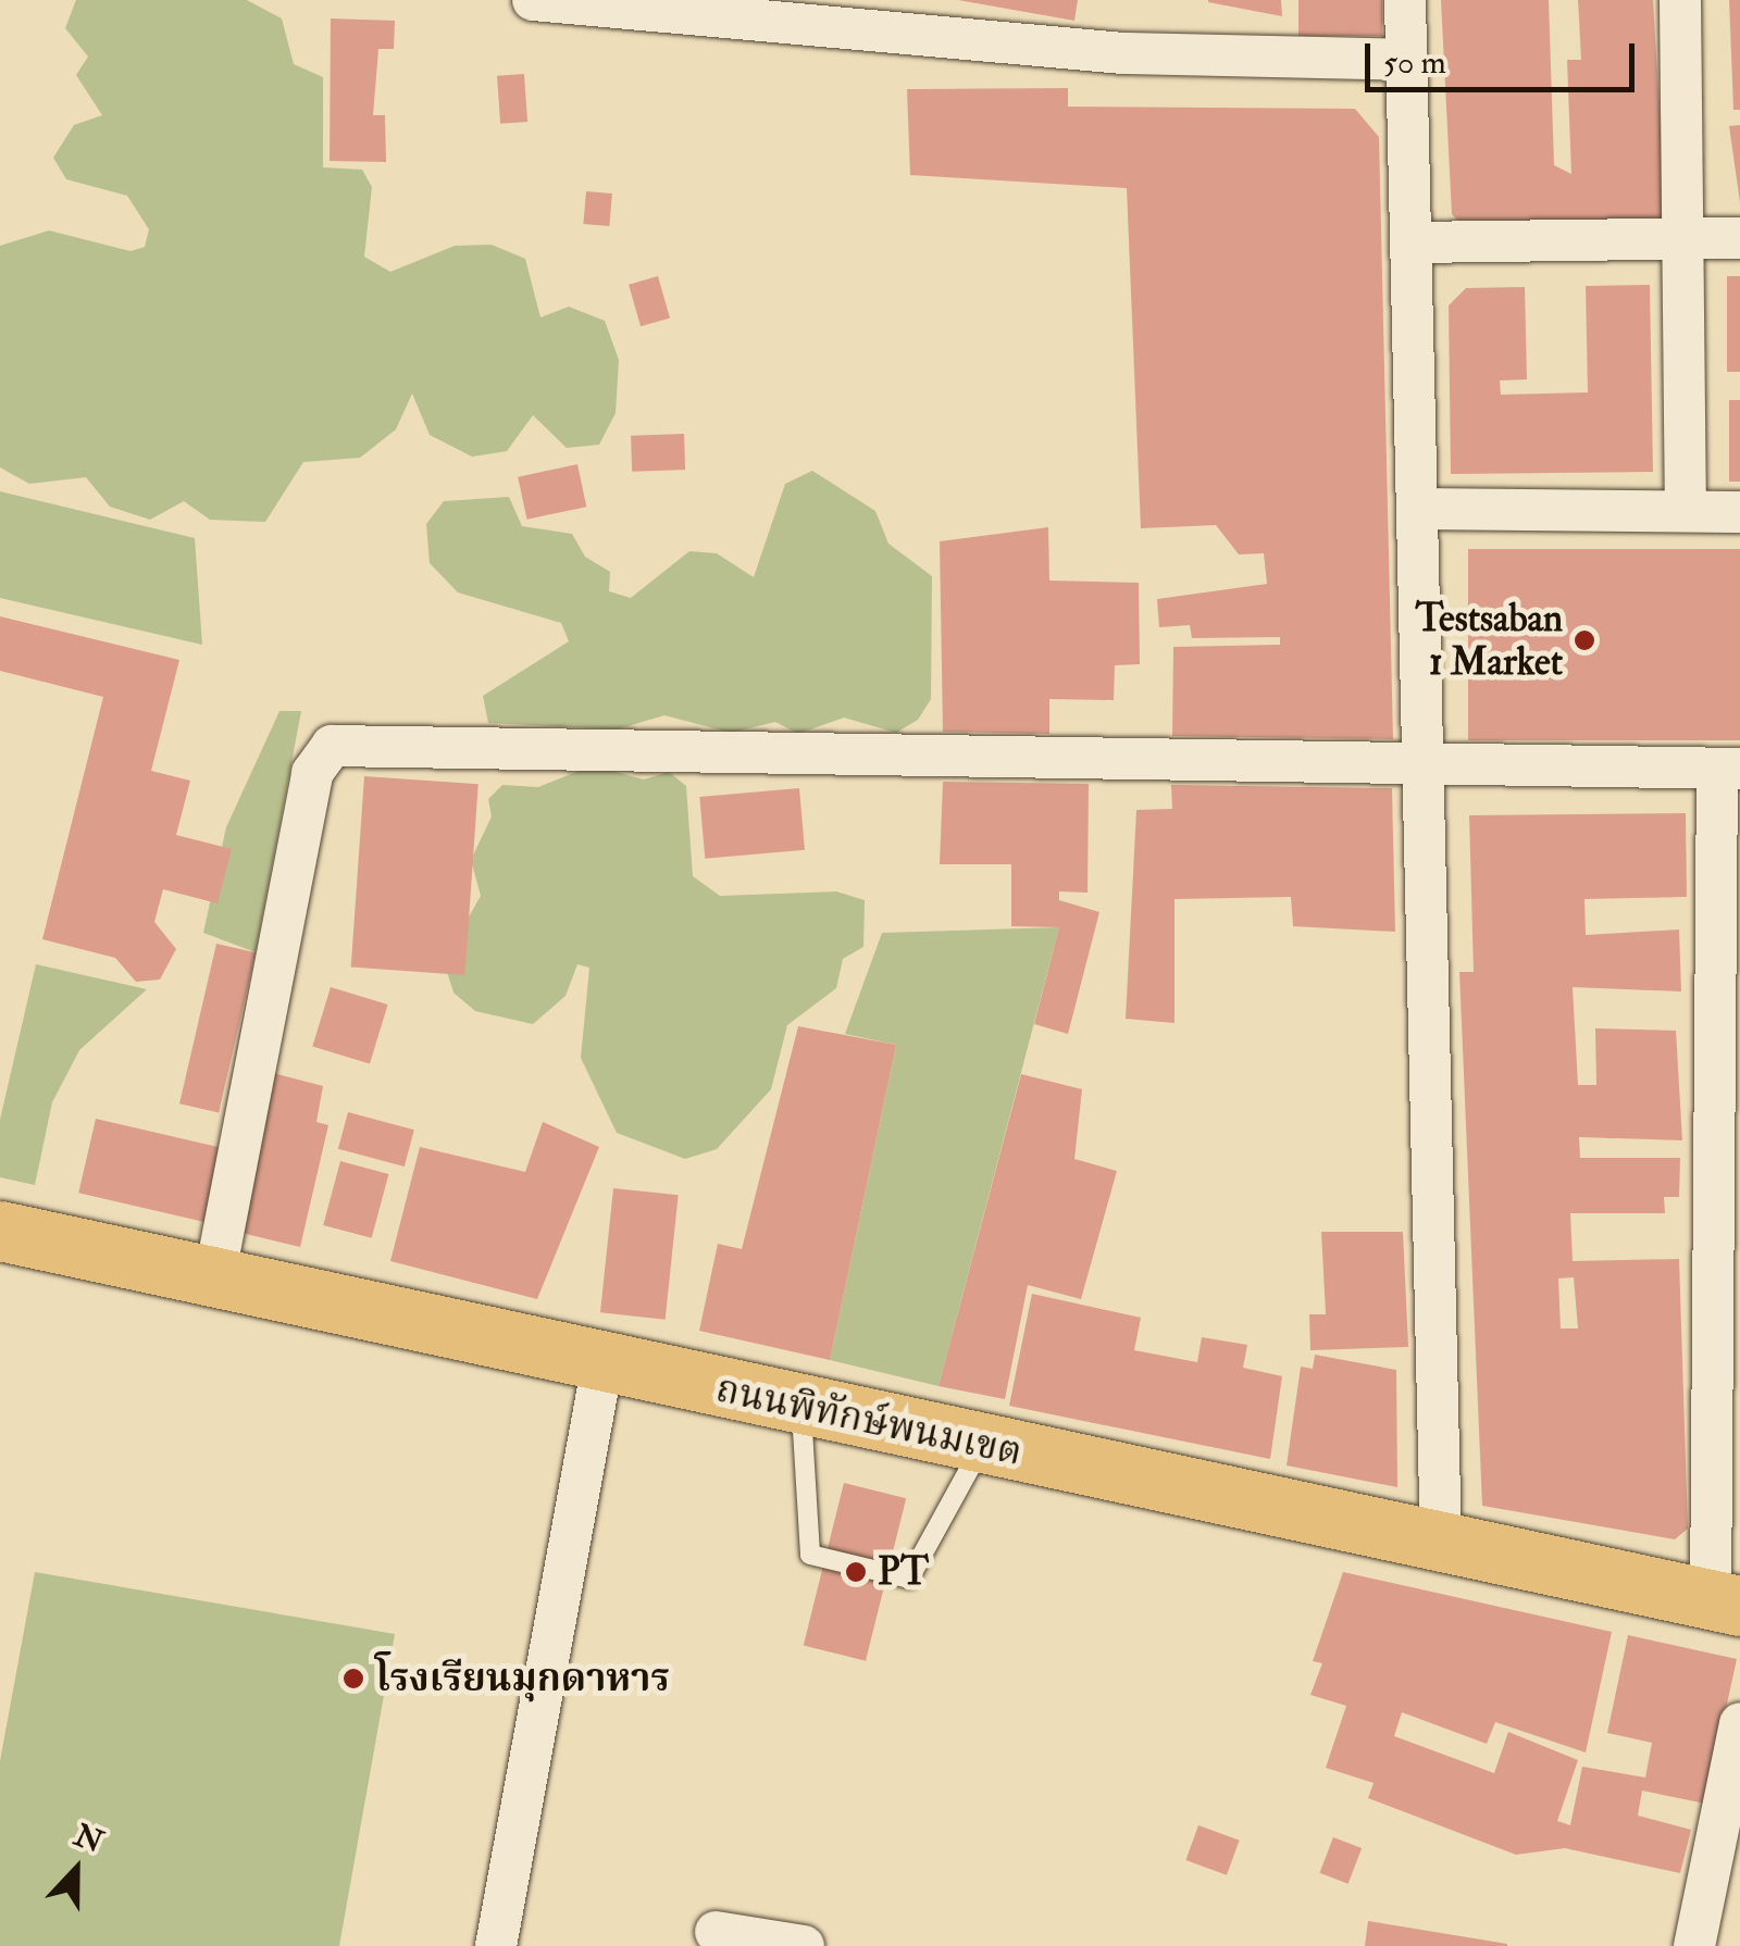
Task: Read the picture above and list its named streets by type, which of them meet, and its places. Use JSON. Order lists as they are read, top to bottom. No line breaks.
{"streets":{"main road":["ถนนพิทักษ์พนมเขต"]},"places":["Testsaban 1 Market","PT","โรงเรียนมุกดาหาร"],"scale_bar":"50 m","north":"top"}
